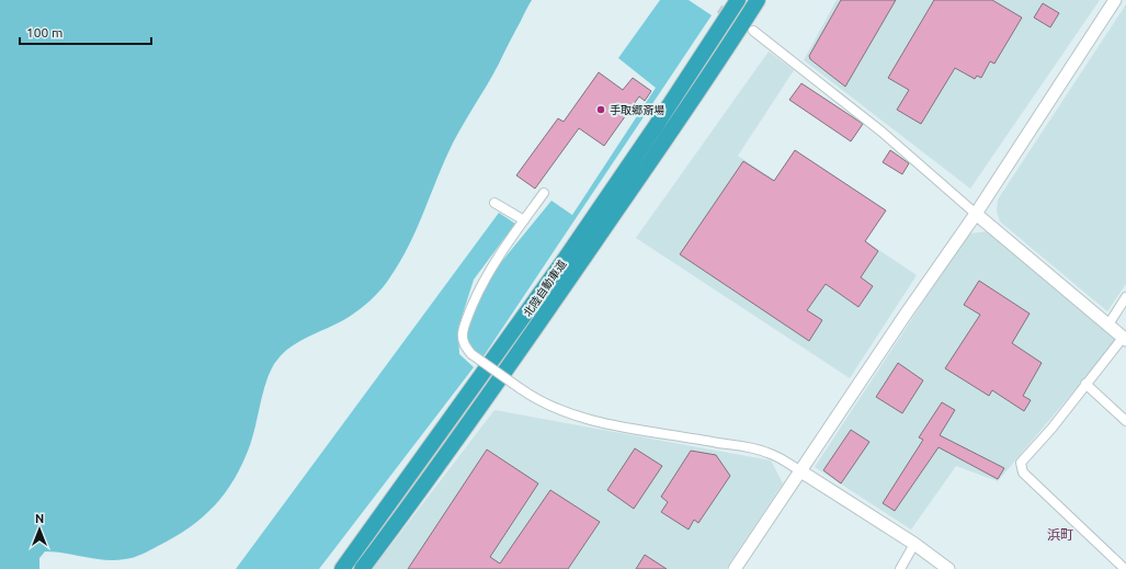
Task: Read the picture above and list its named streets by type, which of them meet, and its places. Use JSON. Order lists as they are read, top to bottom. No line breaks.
{"streets":{"highway":["北陸自動車道"]},"districts":["浜町"],"places":["手取郷斎場"],"scale_bar":"100 m","north":"top"}
